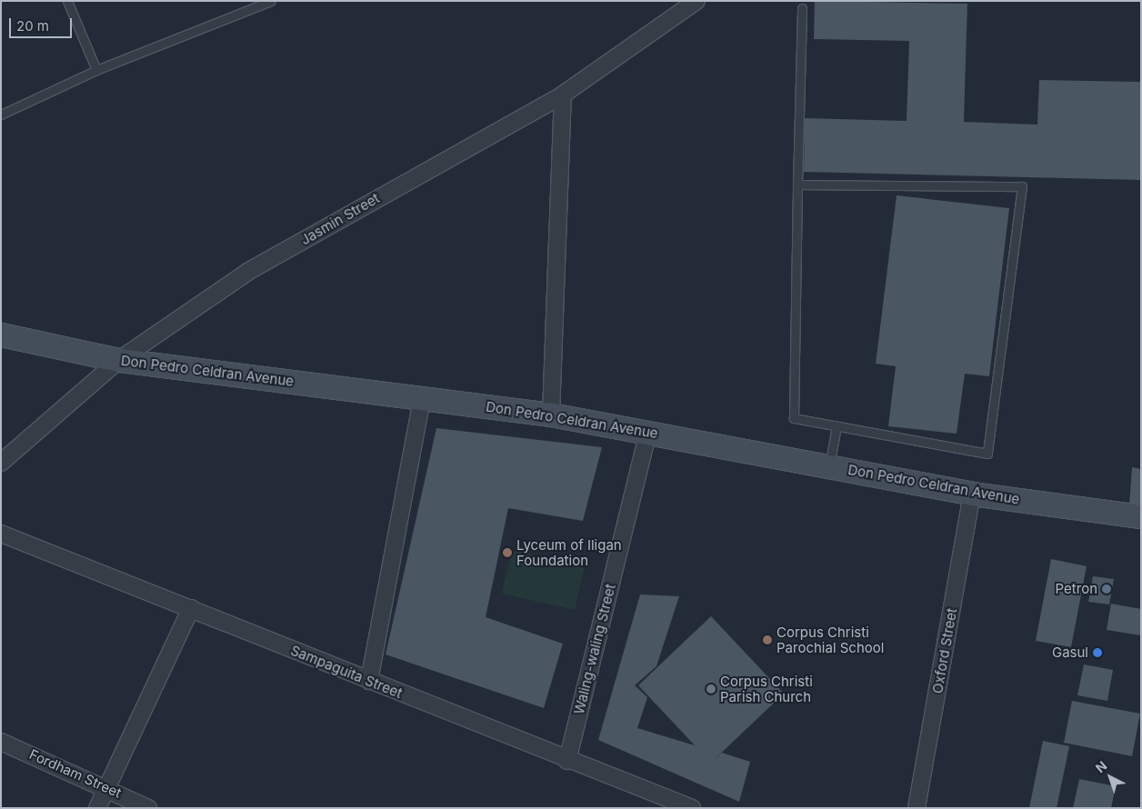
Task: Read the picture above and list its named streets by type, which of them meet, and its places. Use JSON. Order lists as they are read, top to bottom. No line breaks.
{"streets":{"main road":["Don Pedro Celdran Avenue"],"street":["Jasmin Street","Waling-waling Street","Oxford Street","Sampaguita Street","Fordham Street"]},"crossings":[["Jasmin Street","Don Pedro Celdran Avenue"],["Don Pedro Celdran Avenue","Waling-waling Street"],["Don Pedro Celdran Avenue","Oxford Street"],["Waling-waling Street","Sampaguita Street"]],"places":["Lyceum of Iligan Foundation","Petron","Corpus Christi Parochial School","Gasul","Corpus Christi Parish Church"],"scale_bar":"20 m","north":"top left"}
